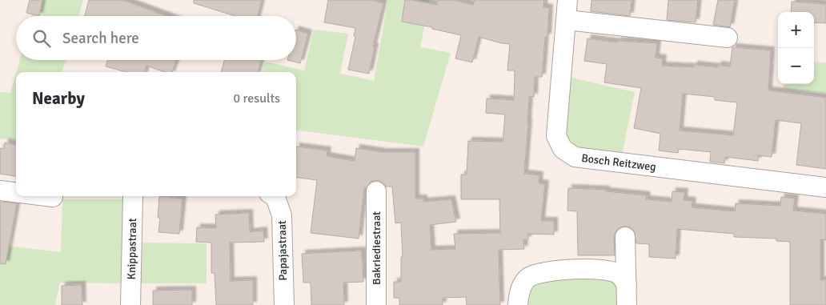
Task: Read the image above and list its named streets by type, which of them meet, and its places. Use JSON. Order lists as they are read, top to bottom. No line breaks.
{"streets":{"street":["Bosch Reitzweg","Bakriediestraat","Knippastraat","Papajastraat"]},"page":{"map_buttons":["+","−"],"search":"Search here","heading":["Nearby","0 results"]}}
